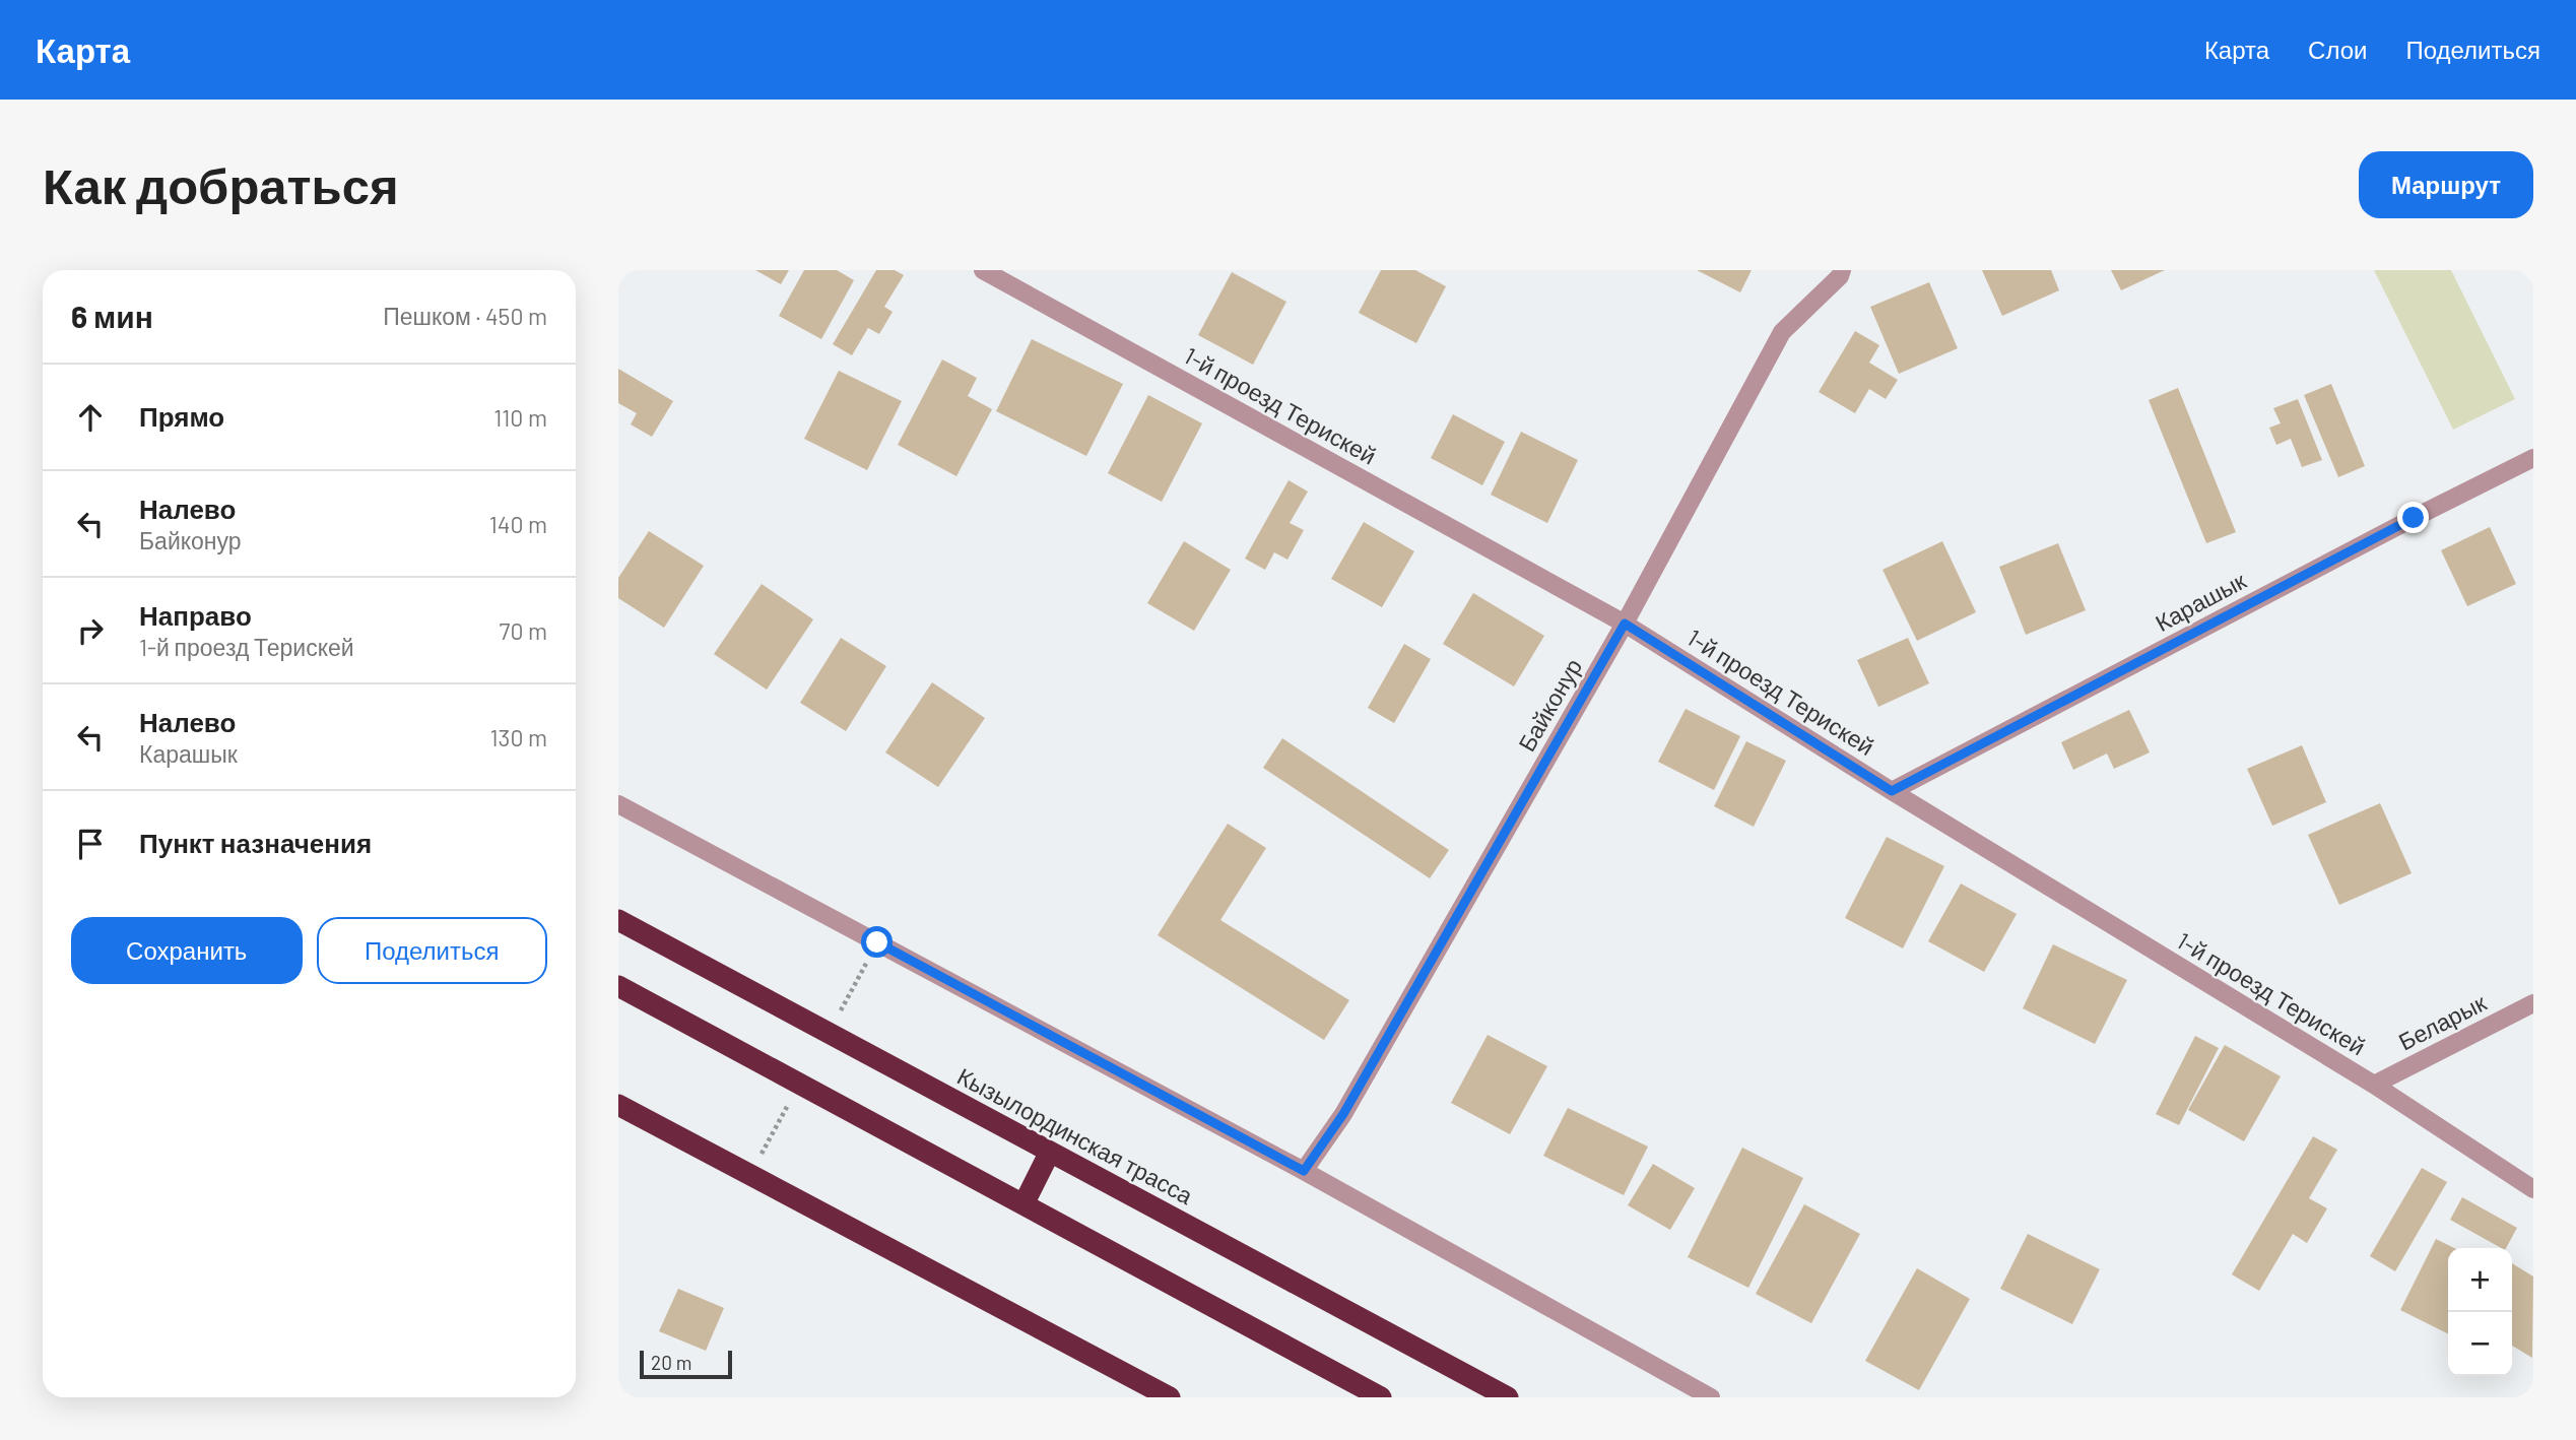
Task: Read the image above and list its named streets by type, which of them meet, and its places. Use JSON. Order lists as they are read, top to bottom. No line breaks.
{"streets":{"highway":["Кызылординская трасса"],"street":["1-й проезд Терискей","Карашык","Байконур","Беларык"]},"crossings":[["1-й проезд Терискей","Карашык"],["1-й проезд Терискей","Байконур"],["1-й проезд Терискей","Беларык"]],"scale_bar":"20 m","page":{"header":"Карта","nav":["Карта","Слои","Поделиться"],"buttons":["Маршрут",["Сохранить","Поделиться"]],"title":"Как добраться","heading":["6 мин","Пешком · 450 m"],"list":[["Прямо","110 m"],["Налево","Байконур","140 m"],["Направо","1-й проезд Терискей","70 m"],["Налево","Карашык","130 m"],"Пункт назначения"],"map_buttons":["+","−"],"scale":"20 m"}}
